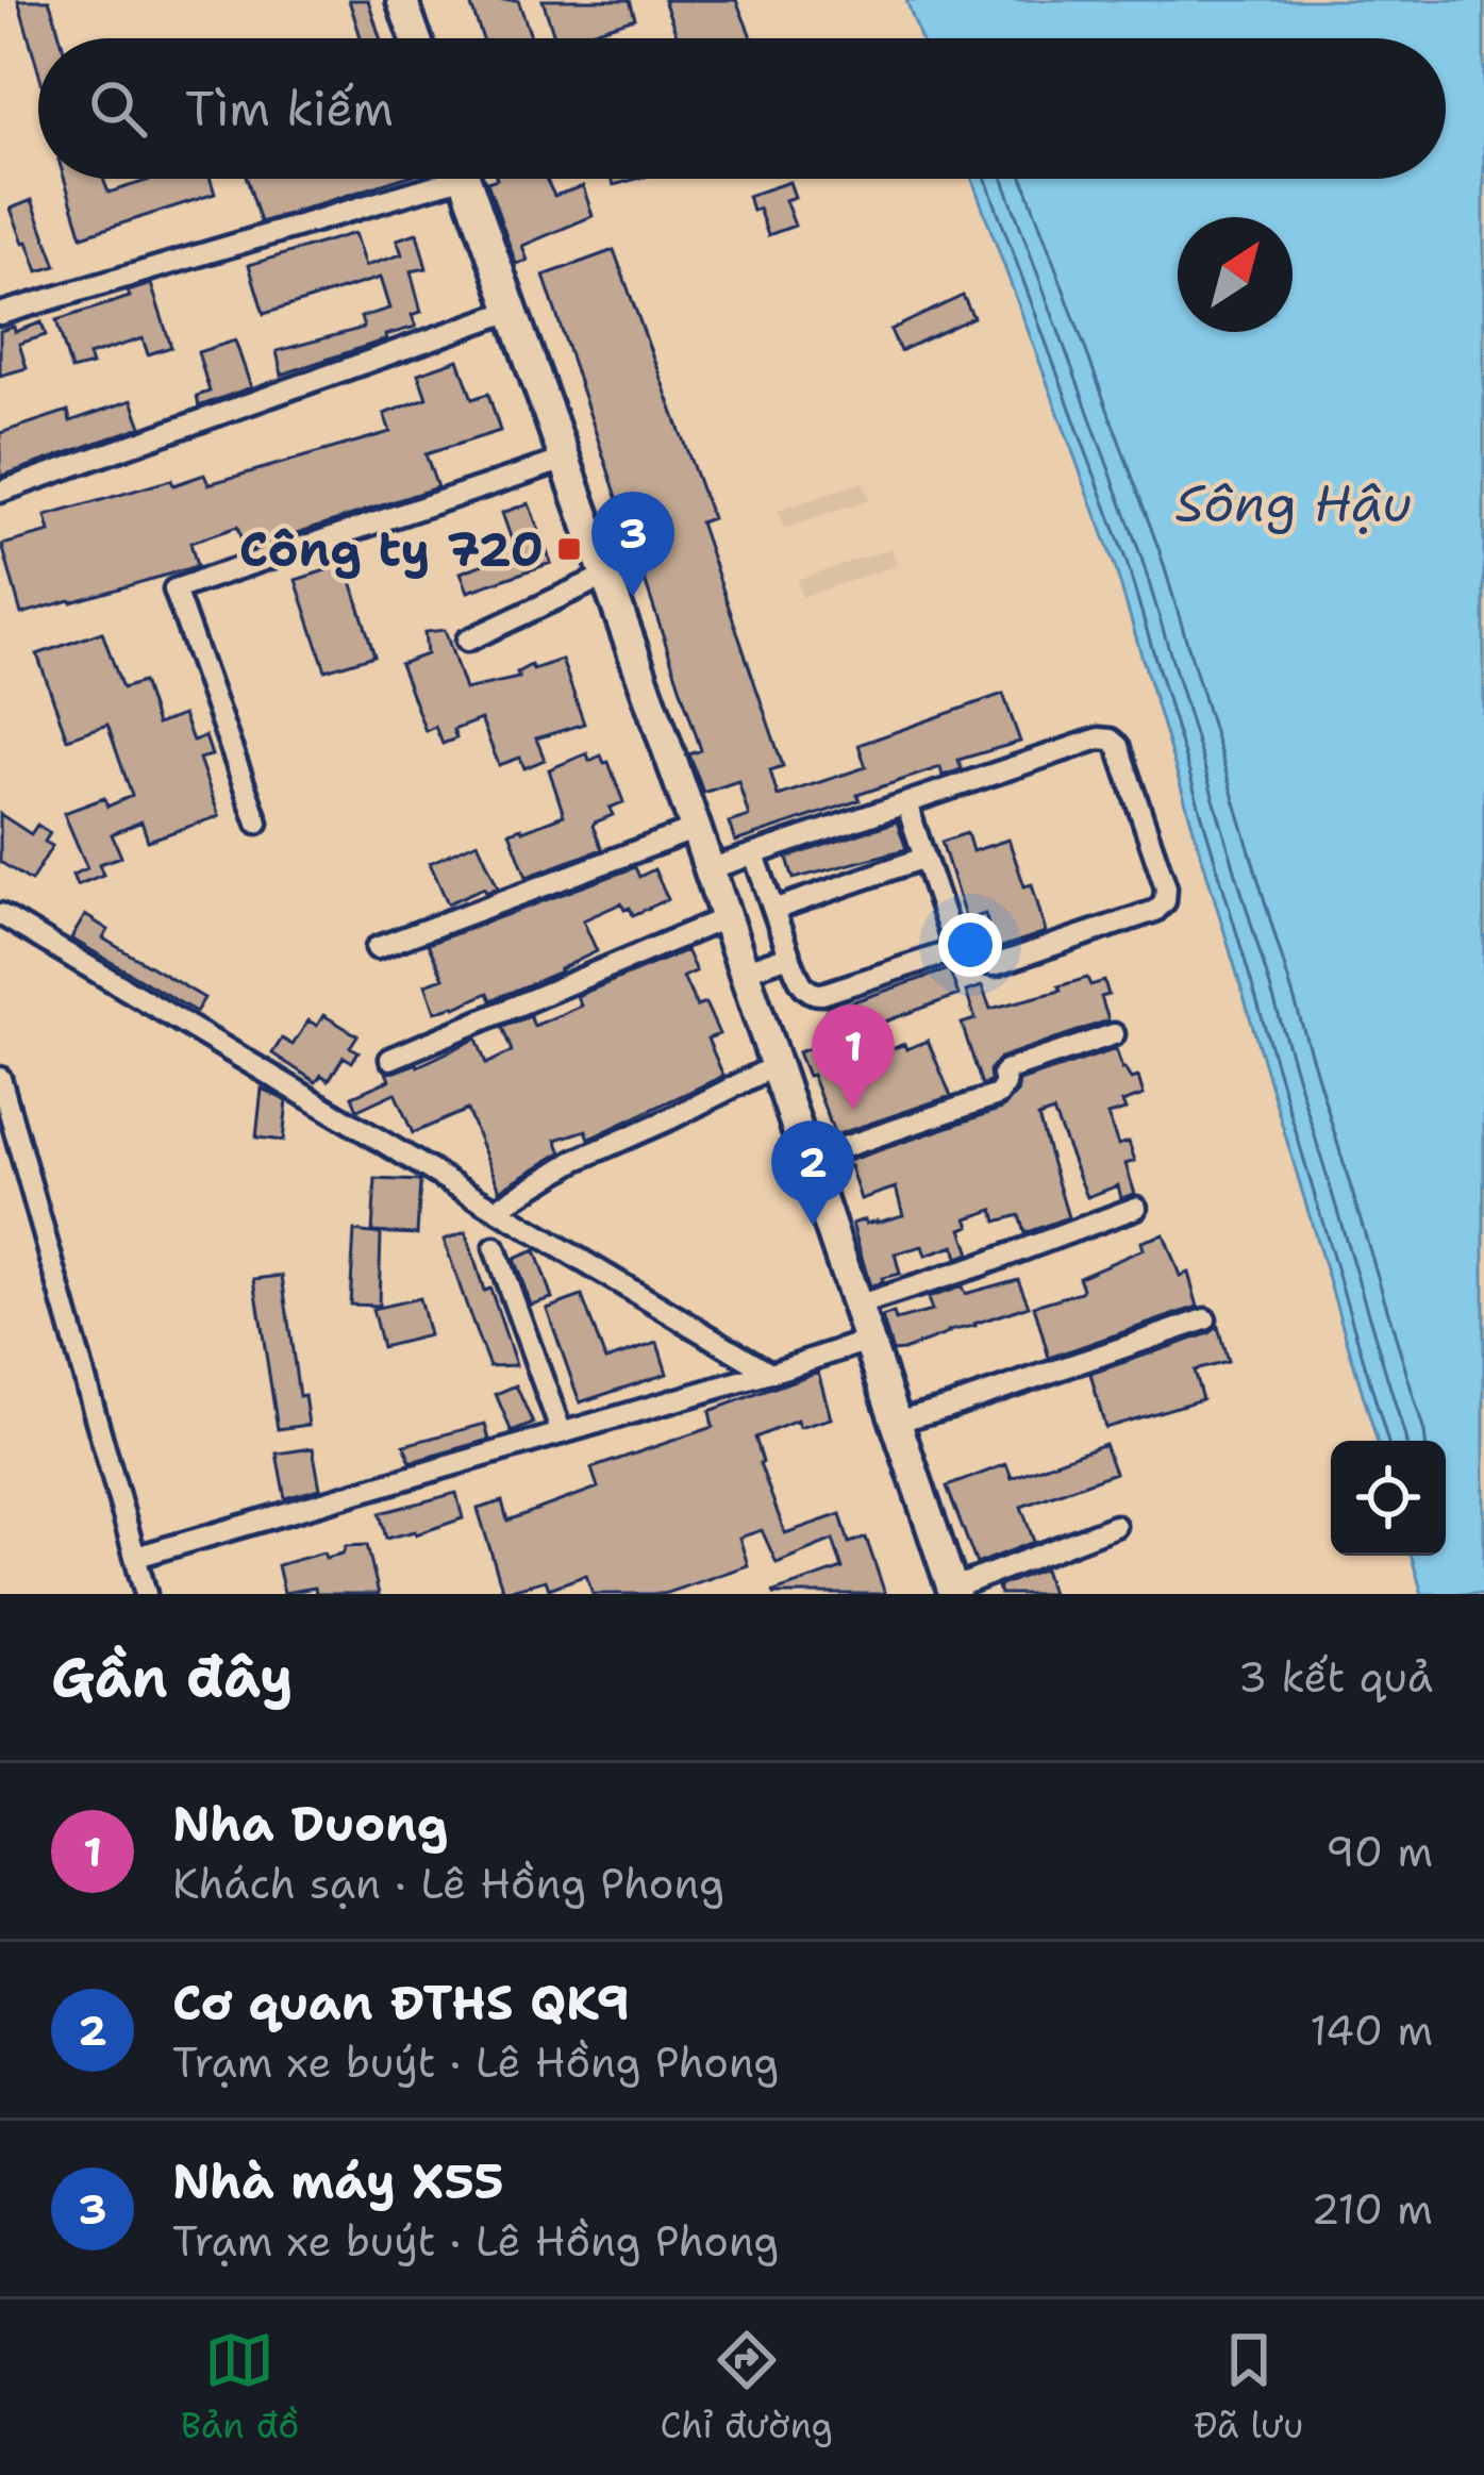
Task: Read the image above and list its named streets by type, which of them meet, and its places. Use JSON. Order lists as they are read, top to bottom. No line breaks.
{"water":["Sông Hậu"],"places":{"transit":["Công ty 720"]},"north":"top right","page":{"search":"Tìm kiếm","pins":["3","1","2"],"heading":["Gần đây","3 kết quả"],"list":[{"mark":"1","name":"Nha Duong","note":"Khách sạn · Lê Hồng Phong","value":"90 m"},{"mark":"2","name":"Cơ quan ĐTHS QK9","note":"Trạm xe buýt · Lê Hồng Phong","value":"140 m"},{"mark":"3","name":"Nhà máy X55","note":"Trạm xe buýt · Lê Hồng Phong","value":"210 m"}],"nav":["Bản đồ","Chỉ đường","Đã lưu"]}}
